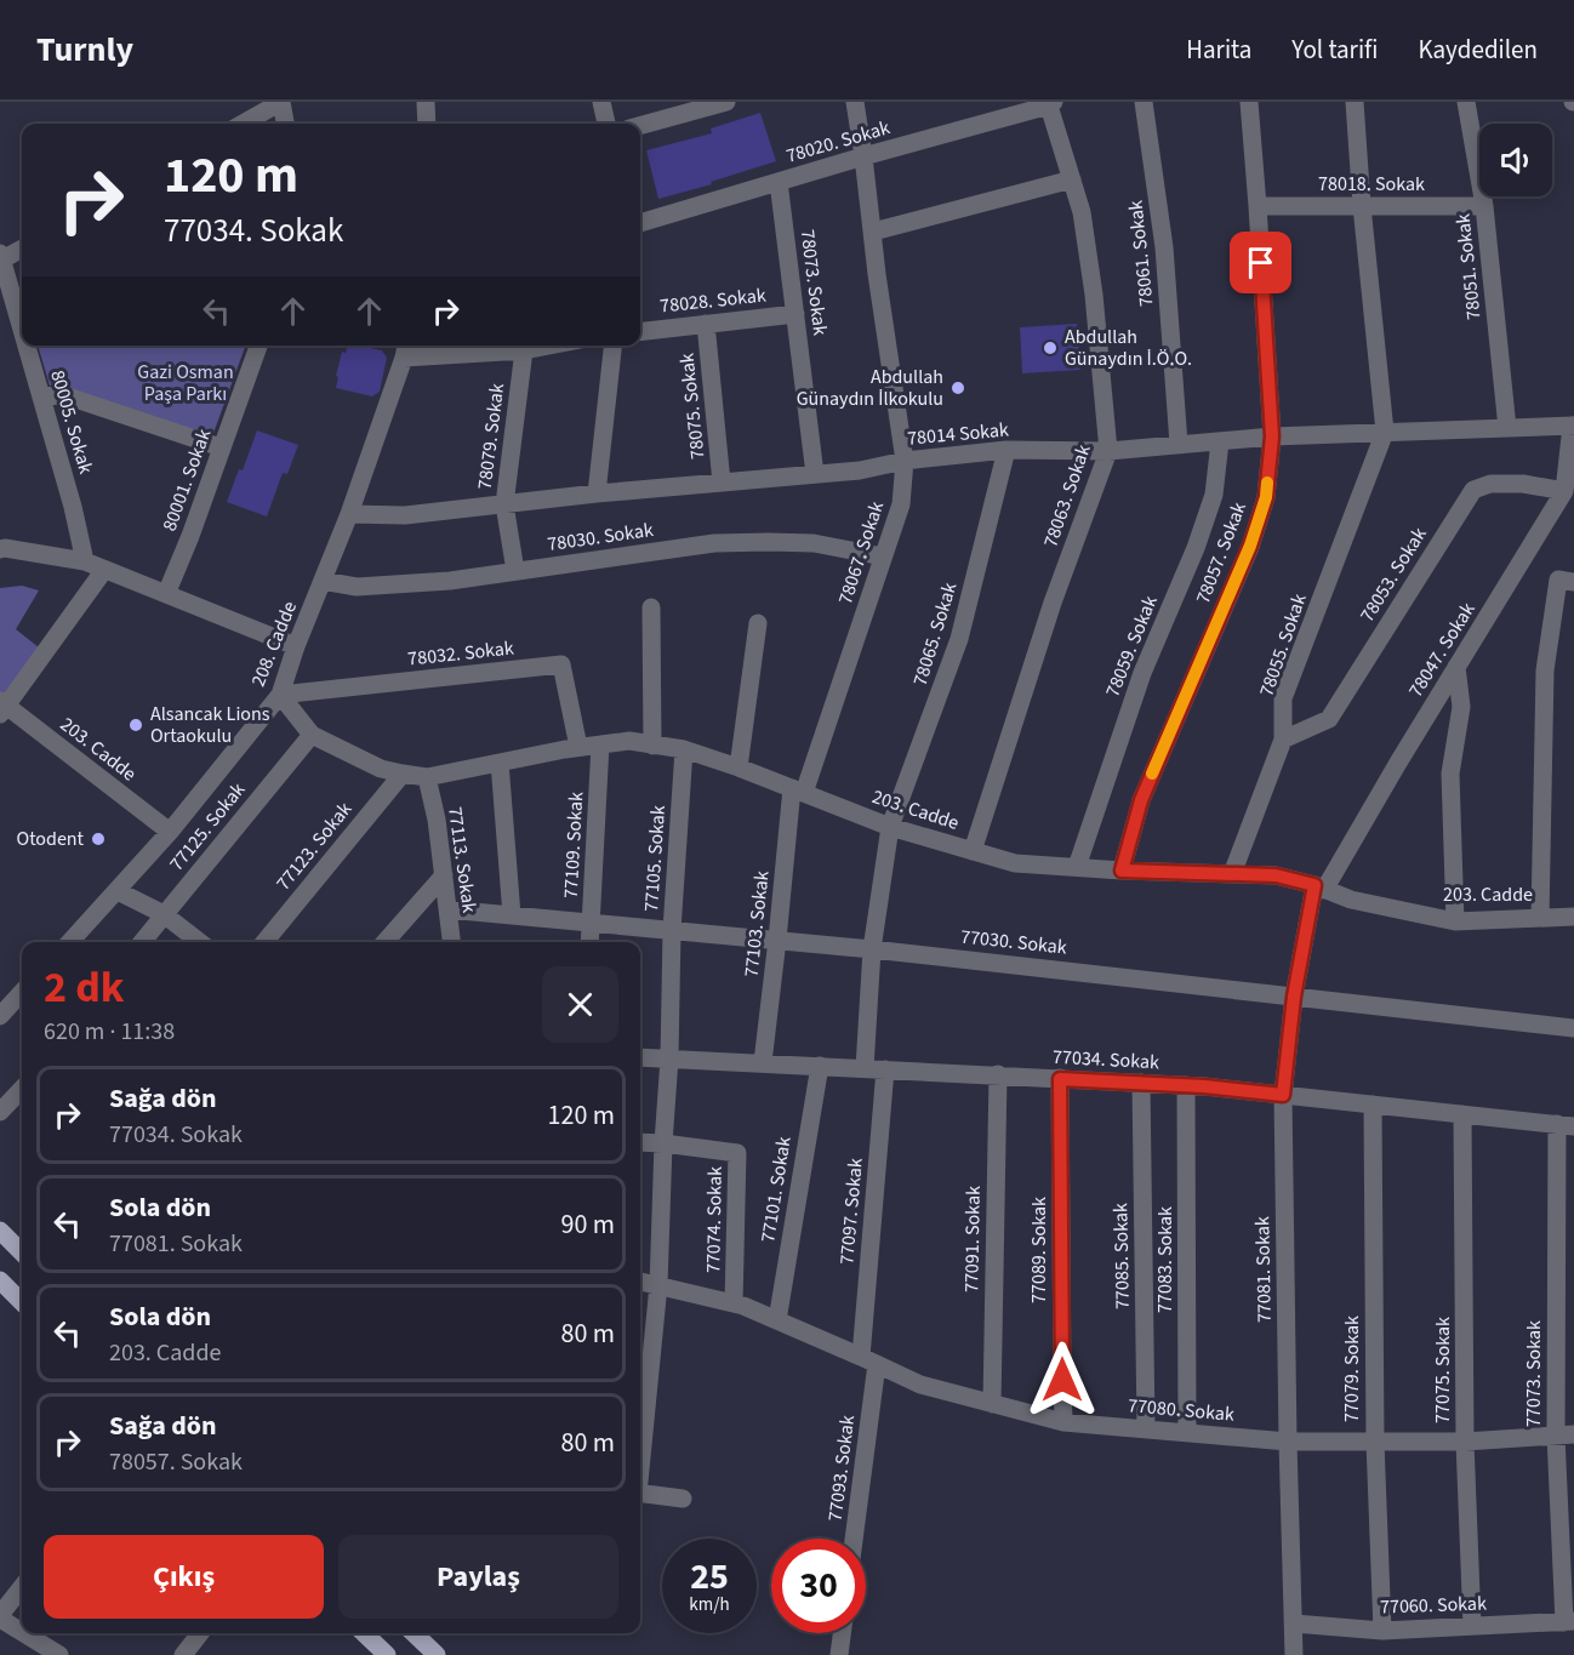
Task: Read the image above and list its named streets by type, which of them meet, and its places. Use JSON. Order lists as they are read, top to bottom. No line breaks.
{"streets":{"street":["78020. Sokak","78018. Sokak","78061. Sokak","78051. Sokak","78073. Sokak","78028. Sokak","78075. Sokak","80005. Sokak","78014 Sokak","78079. Sokak","80001. Sokak","78063. Sokak","78030. Sokak","78067. Sokak","78057. Sokak","78053. Sokak","78065. Sokak","208. Cadde","78055. Sokak","78059. Sokak","78047. Sokak","78032. Sokak","203. Cadde","77125. Sokak","77109. Sokak","77123. Sokak","77105. Sokak","77113. Sokak","77103. Sokak","77030. Sokak","77034. Sokak","77101. Sokak","77097. Sokak","77074. Sokak","77091. Sokak","77089. Sokak","77085. Sokak","77083. Sokak","77081. Sokak","77079. Sokak","77075. Sokak","77073. Sokak","77080. Sokak","77093. Sokak","77060. Sokak"]},"crossings":[["78020. Sokak","78073. Sokak"],["78020. Sokak","78063. Sokak"],["78020. Sokak","78067. Sokak"],["78018. Sokak","78051. Sokak"],["78018. Sokak","78057. Sokak"],["78061. Sokak","78014 Sokak"],["78051. Sokak","78014 Sokak"],["78073. Sokak","78028. Sokak"],["78073. Sokak","78014 Sokak"],["78028. Sokak","78075. Sokak"],["78075. Sokak","78014 Sokak"],["78014 Sokak","78079. Sokak"],["78014 Sokak","78063. Sokak"],["78014 Sokak","78067. Sokak"],["78014 Sokak","78057. Sokak"],["78014 Sokak","78065. Sokak"],["78014 Sokak","208. Cadde"],["78014 Sokak","78055. Sokak"],["78014 Sokak","78059. Sokak"],["78014 Sokak","78047. Sokak"],["78079. Sokak","78030. Sokak"],["78063. Sokak","203. Cadde"],["78030. Sokak","78067. Sokak"],["78030. Sokak","208. Cadde"],["78067. Sokak","203. Cadde"],["78067. Sokak","77103. Sokak"],["78057. Sokak","203. Cadde"],["78053. Sokak","78055. Sokak"],["78053. Sokak","78047. Sokak"],["78065. Sokak","203. Cadde"],["208. Cadde","78032. Sokak"],["208. Cadde","203. Cadde"],["78055. Sokak","203. Cadde"],["78059. Sokak","203. Cadde"],["78047. Sokak","203. Cadde"],["78047. Sokak","77081. Sokak"],["78032. Sokak","203. Cadde"],["203. Cadde","77125. Sokak"],["203. Cadde","77109. Sokak"],["203. Cadde","77123. Sokak"],["203. Cadde","77105. Sokak"],["203. Cadde","77113. Sokak"],["203. Cadde","77103. Sokak"],["203. Cadde","77081. Sokak"],["77109. Sokak","77030. Sokak"],["77105. Sokak","77030. Sokak"],["77105. Sokak","77034. Sokak"],["77105. Sokak","77074. Sokak"],["77105. Sokak","77080. Sokak"],["77113. Sokak","77030. Sokak"],["77103. Sokak","77030. Sokak"],["77103. Sokak","77034. Sokak"],["77030. Sokak","77081. Sokak"],["77034. Sokak","77101. Sokak"],["77034. Sokak","77097. Sokak"],["77034. Sokak","77091. Sokak"],["77034. Sokak","77089. Sokak"],["77034. Sokak","77085. Sokak"],["77034. Sokak","77083. Sokak"],["77034. Sokak","77081. Sokak"],["77034. Sokak","77079. Sokak"],["77034. Sokak","77075. Sokak"],["77034. Sokak","77073. Sokak"],["77101. Sokak","77080. Sokak"],["77097. Sokak","77080. Sokak"],["77097. Sokak","77093. Sokak"],["77074. Sokak","77080. Sokak"],["77091. Sokak","77080. Sokak"],["77089. Sokak","77080. Sokak"],["77085. Sokak","77080. Sokak"],["77083. Sokak","77080. Sokak"],["77081. Sokak","77080. Sokak"],["77081. Sokak","77060. Sokak"],["77079. Sokak","77080. Sokak"],["77079. Sokak","77060. Sokak"],["77075. Sokak","77080. Sokak"],["77075. Sokak","77060. Sokak"],["77073. Sokak","77080. Sokak"],["77073. Sokak","77060. Sokak"],["77080. Sokak","77093. Sokak"]],"parks":["Gazi Osman Paşa Parkı"],"places":["Abdullah Günaydın İ.Ö.O.","Abdullah Günaydın İlkokulu","Alsancak Lions Ortaokulu","Otodent"],"page":{"header":"Turnly","nav":["Harita","Yol tarifi","Kaydedilen"],"turn":["120 m","77034. Sokak"],"heading":["2 dk","620 m · 11:38"],"list":[{"name":"Sağa dön","note":"77034. Sokak","value":"120 m"},{"name":"Sola dön","note":"77081. Sokak","value":"90 m"},{"name":"Sola dön","note":"203. Cadde","value":"80 m"},{"name":"Sağa dön","note":"78057. Sokak","value":"80 m"}],"buttons":["Çıkış","Paylaş"],"speed":"25 km/h","limit":"30"}}
